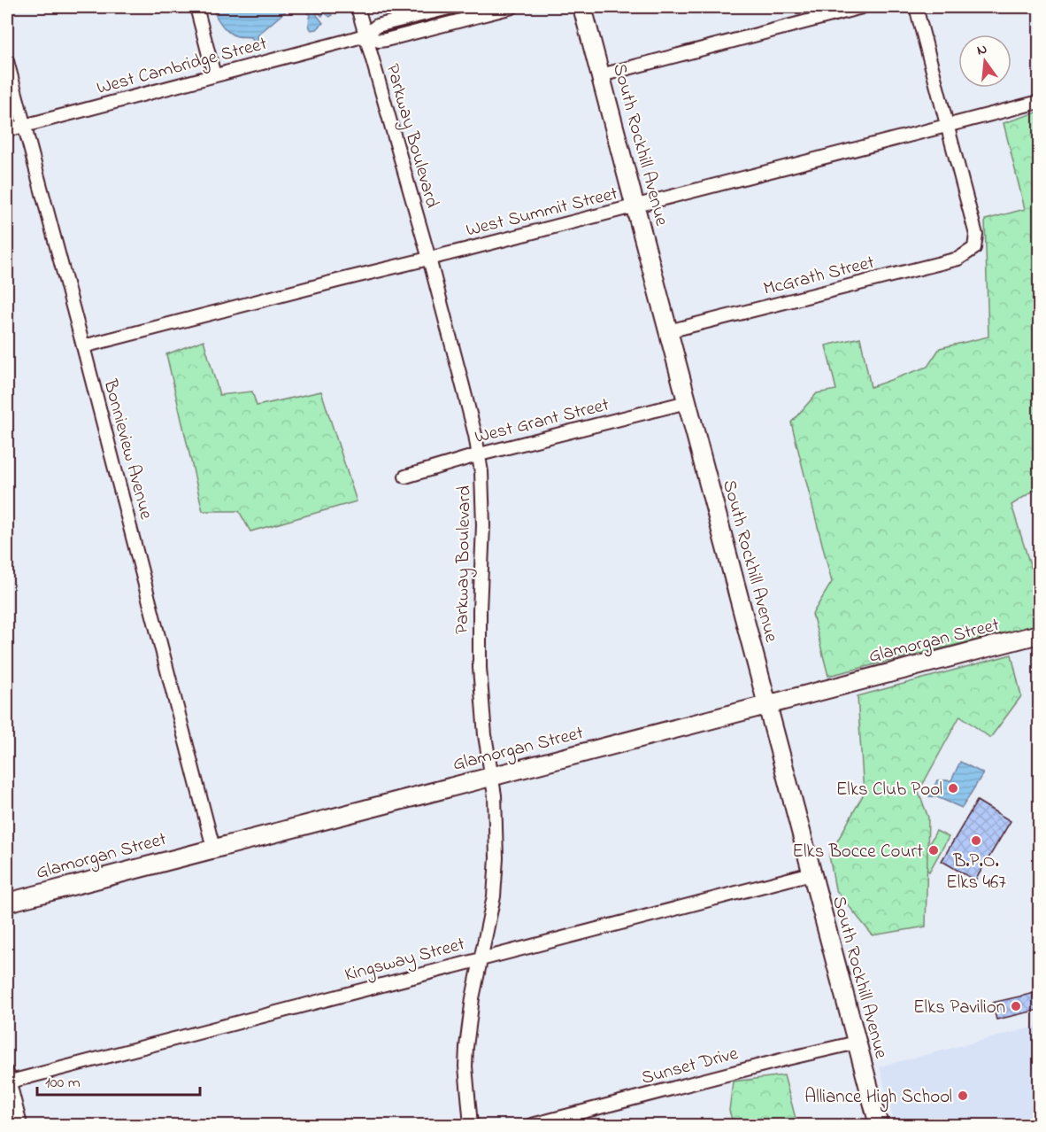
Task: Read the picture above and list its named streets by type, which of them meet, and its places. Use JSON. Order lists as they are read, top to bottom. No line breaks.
{"streets":{"street":["West Cambridge Street","Parkway Boulevard","South Rockhill Avenue","West Summit Street","McGrath Street","West Grant Street","Bonnieview Avenue","Glamorgan Street","Kingsway Street","Sunset Drive"]},"crossings":[["West Cambridge Street","Parkway Boulevard"],["West Cambridge Street","Bonnieview Avenue"],["Parkway Boulevard","West Summit Street"],["Parkway Boulevard","West Grant Street"],["Parkway Boulevard","Glamorgan Street"],["Parkway Boulevard","Kingsway Street"],["South Rockhill Avenue","West Summit Street"],["South Rockhill Avenue","McGrath Street"],["South Rockhill Avenue","West Grant Street"],["South Rockhill Avenue","Glamorgan Street"],["South Rockhill Avenue","Kingsway Street"],["South Rockhill Avenue","Sunset Drive"],["West Summit Street","McGrath Street"],["West Summit Street","Bonnieview Avenue"],["Bonnieview Avenue","Glamorgan Street"]],"places":["Elks Club Pool","B.P.O. Elks 467","Elks Bocce Court","Elks Pavilion","Alliance High School"],"scale_bar":"100 m","north":"top"}
